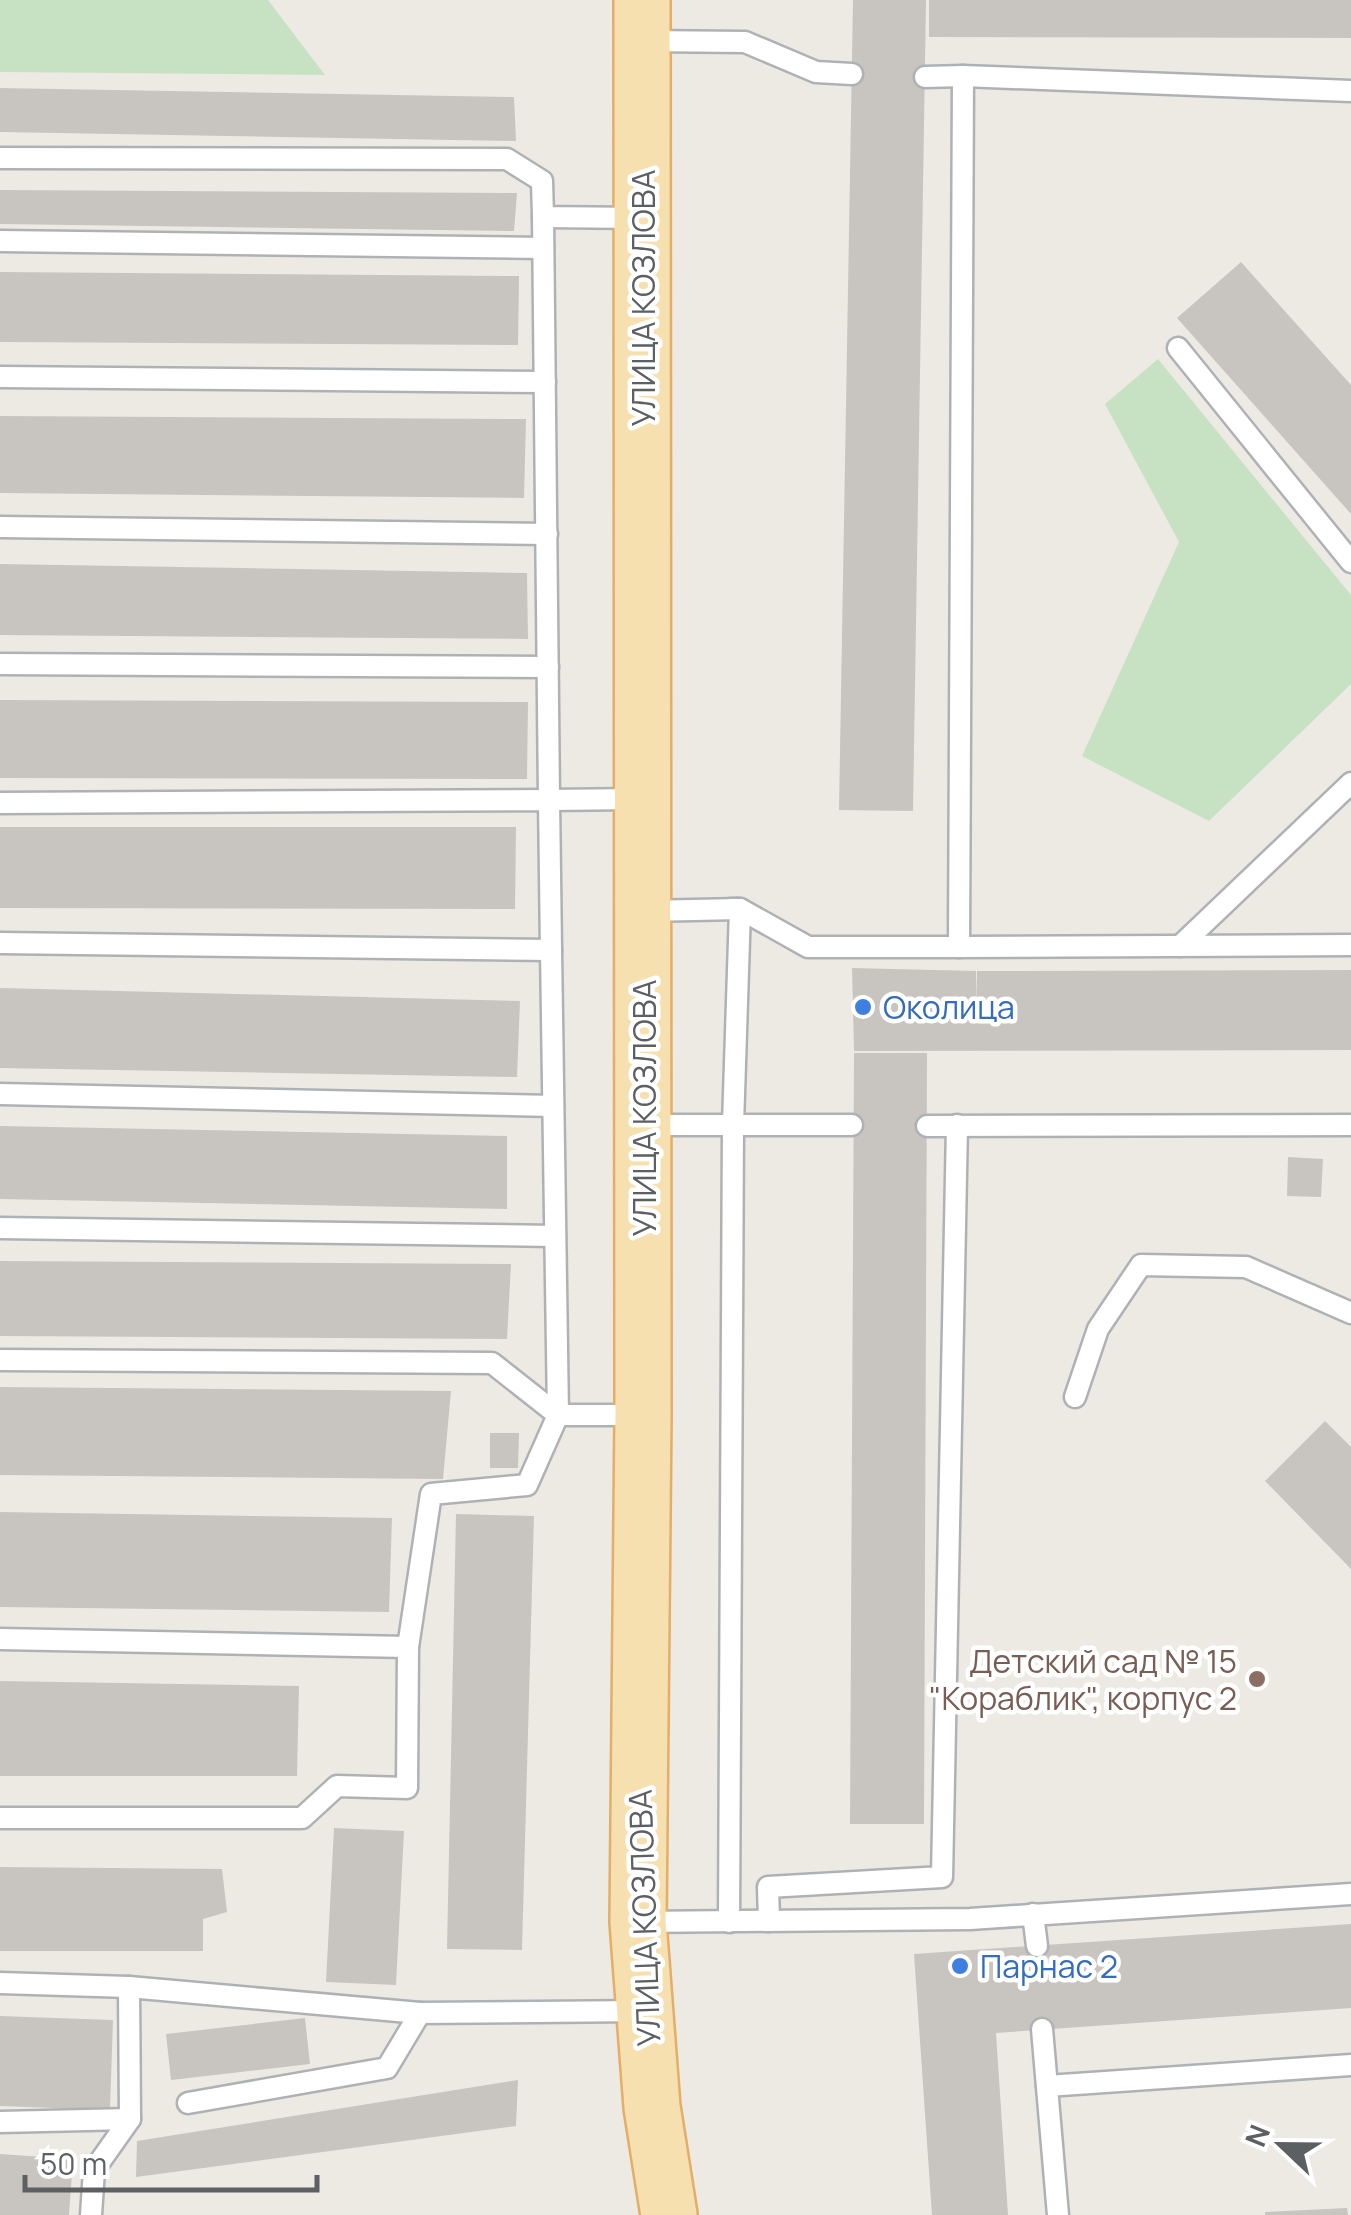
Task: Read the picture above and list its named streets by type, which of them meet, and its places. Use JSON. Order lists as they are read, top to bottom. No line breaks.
{"streets":{"main road":["УЛИЦА КОЗЛОВА"]},"places":["Околица","Детский сад № 15 \"Кораблик\", корпус 2","Парнас 2"],"scale_bar":"50 m","north":"left"}
